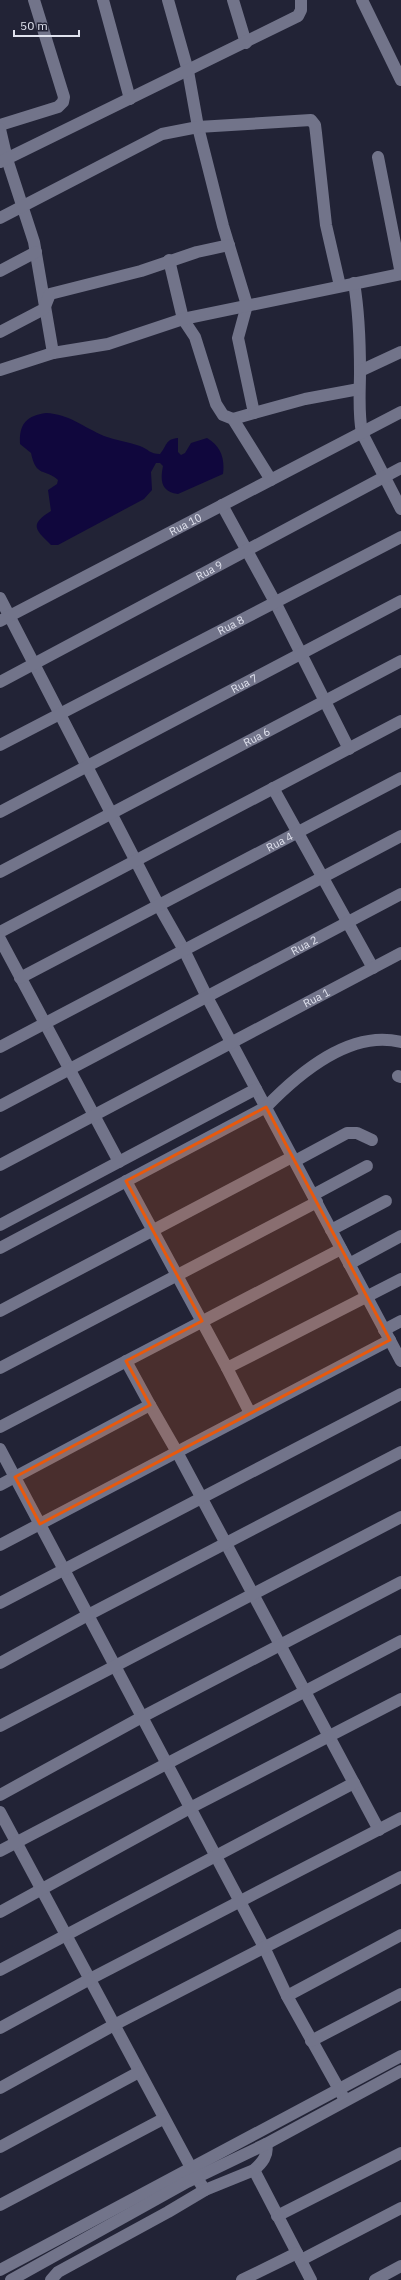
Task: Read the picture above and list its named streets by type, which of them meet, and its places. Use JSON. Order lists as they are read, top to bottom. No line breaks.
{"streets":{"street":["Rua 10","Rua 9","Rua 8","Rua 7","Rua 6","Rua 4","Rua 2","Rua 1"]},"scale_bar":"50 m"}
